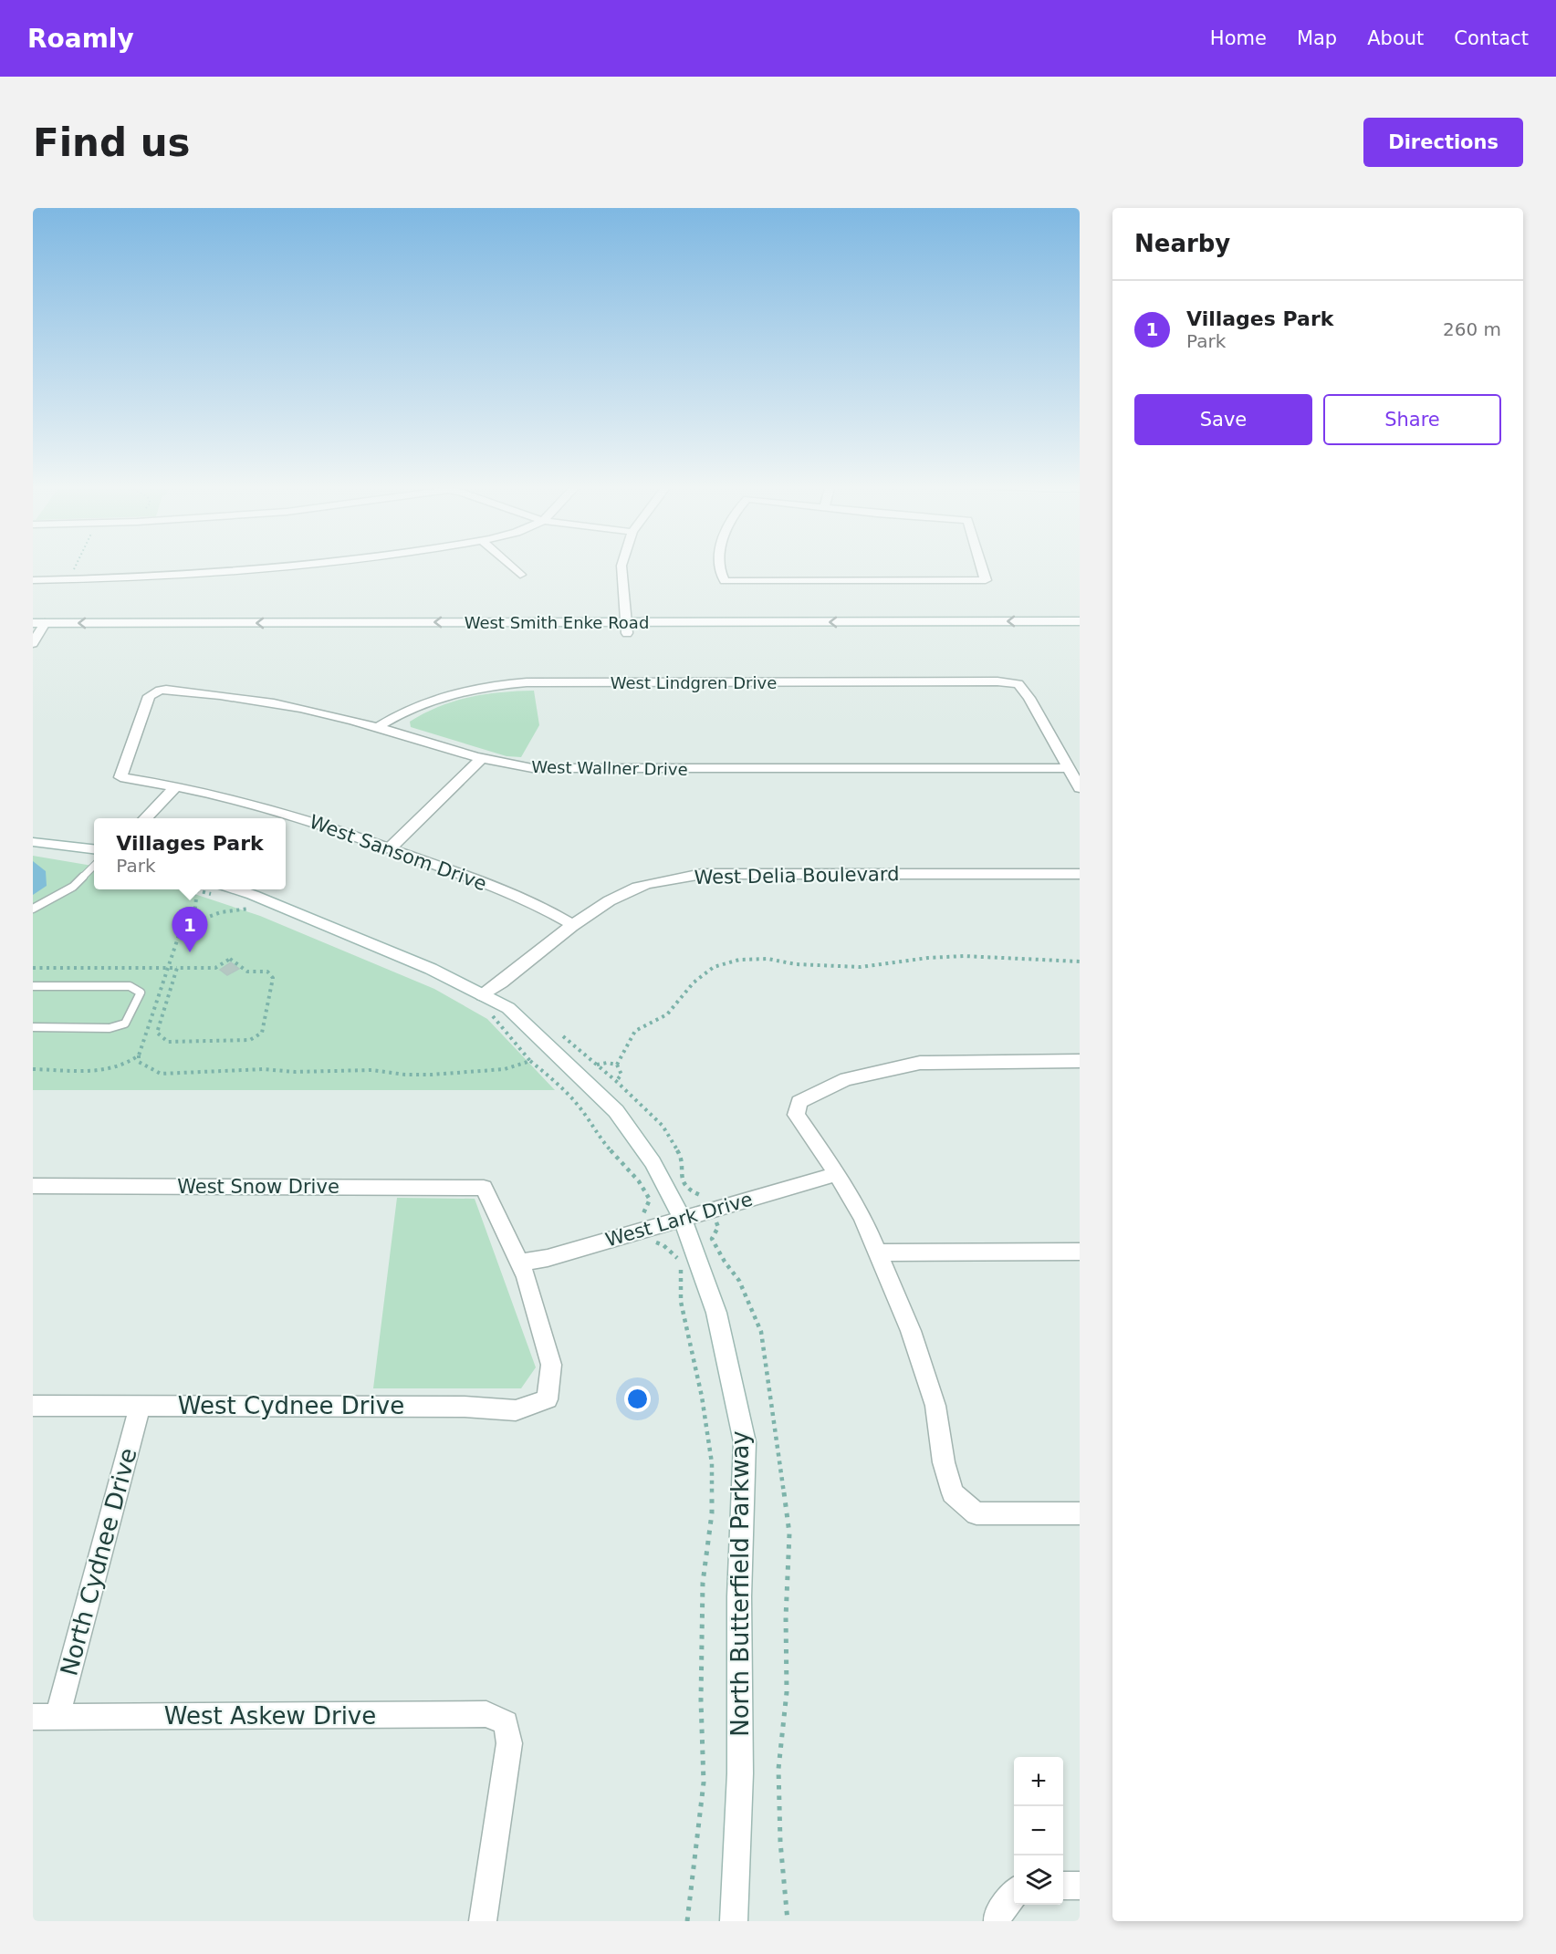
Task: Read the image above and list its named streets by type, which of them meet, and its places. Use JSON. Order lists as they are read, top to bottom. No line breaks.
{"streets":{"street":["West Smith Enke Road","West Lindgren Drive","West Wallner Drive","West Sansom Drive","West Delia Boulevard","West Snow Drive","West Lark Drive","West Cydnee Drive","North Cydnee Drive","North Butterfield Parkway","West Askew Drive"]},"crossings":[["West Lindgren Drive","West Wallner Drive"],["West Wallner Drive","West Sansom Drive"],["West Sansom Drive","West Delia Boulevard"],["West Delia Boulevard","North Butterfield Parkway"],["West Snow Drive","West Lark Drive"],["West Snow Drive","West Cydnee Drive"],["West Lark Drive","West Cydnee Drive"],["West Lark Drive","North Butterfield Parkway"],["West Cydnee Drive","North Cydnee Drive"],["North Cydnee Drive","West Askew Drive"]],"page":{"header":"Roamly","nav":["Home","Map","About","Contact"],"buttons":["Directions",["Save","Share"]],"title":"Find us","heading":"Nearby","list":[{"mark":"1","name":"Villages Park","note":"Park","value":"260 m"}],"popup":["Villages Park","Park"],"pins":"1","map_buttons":["+","−"]}}
